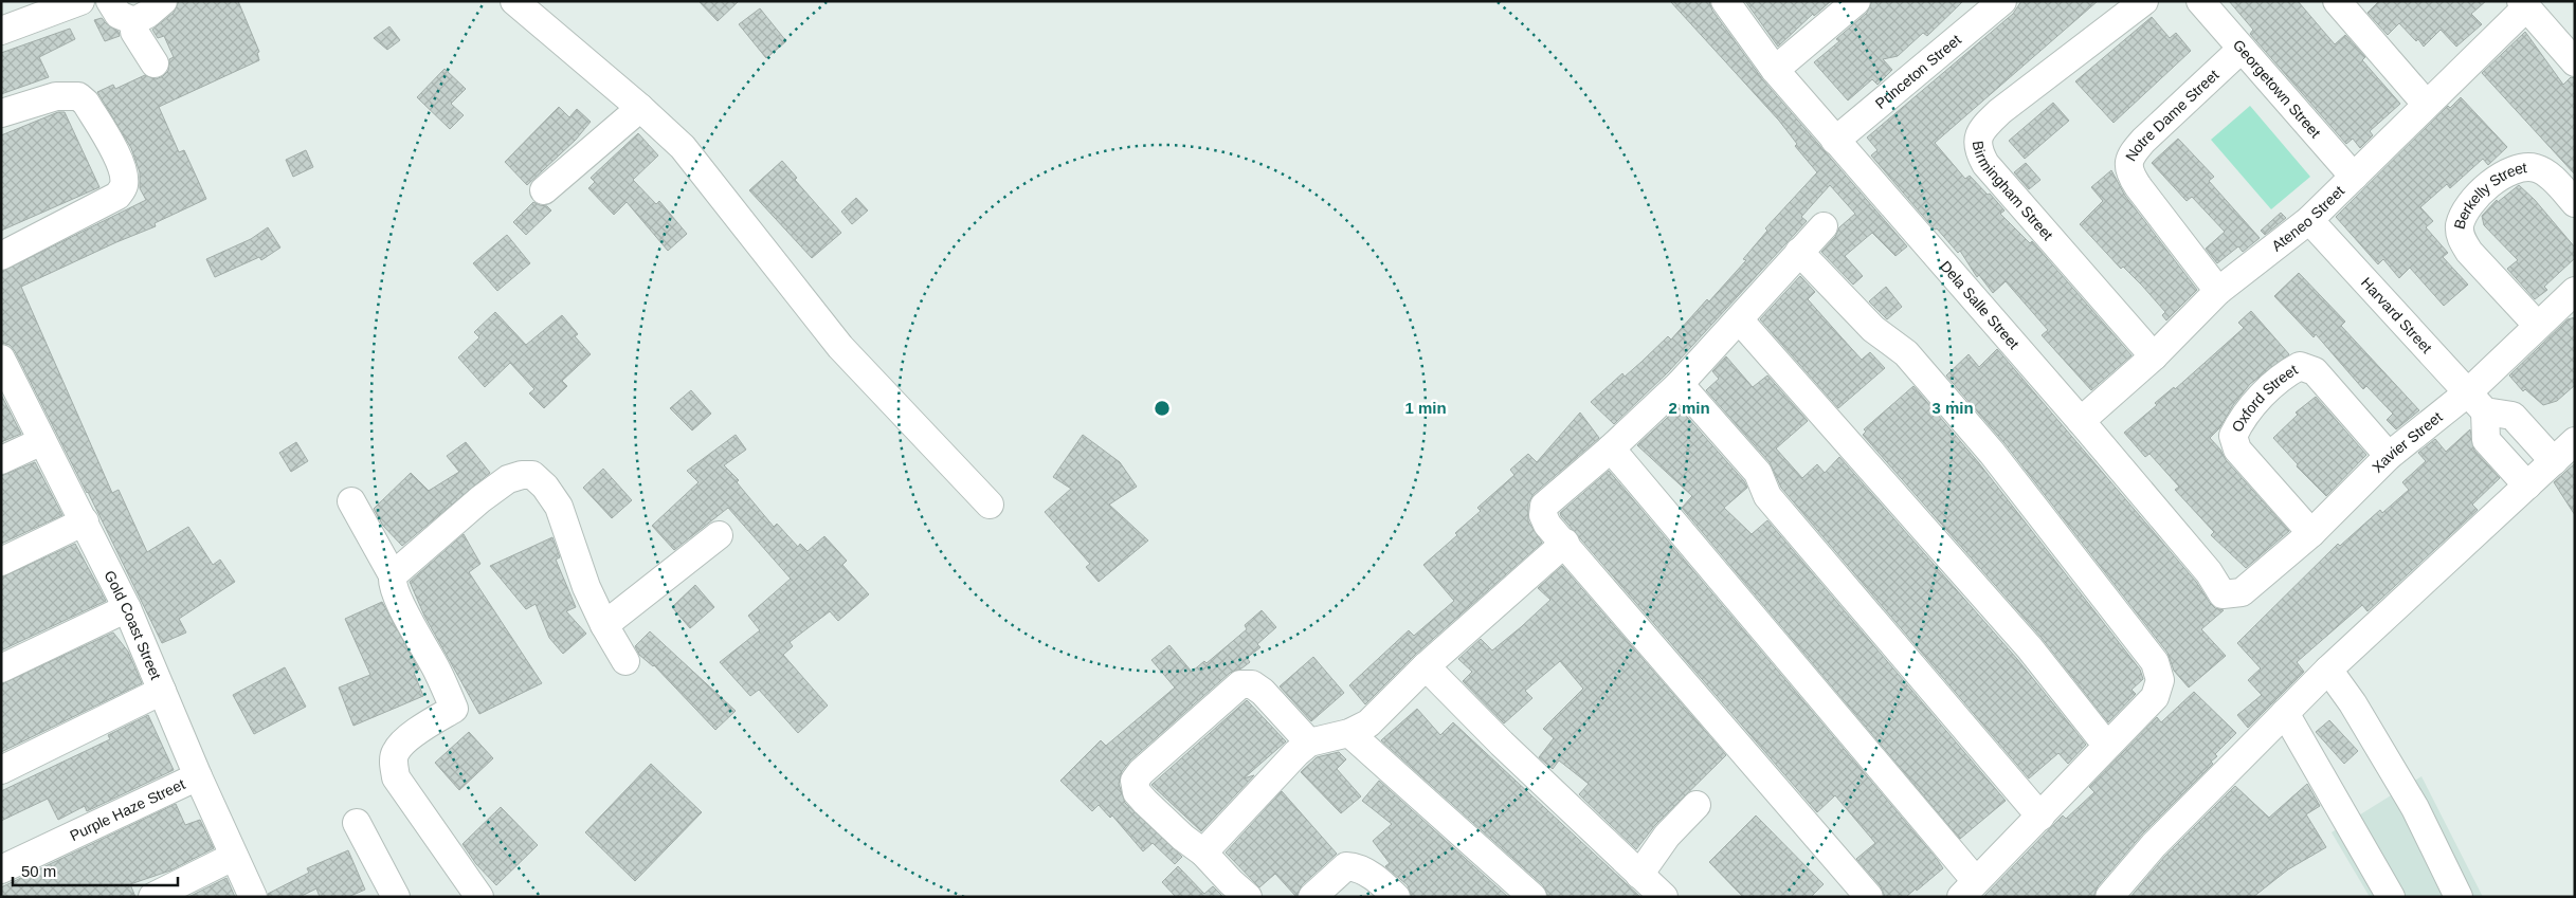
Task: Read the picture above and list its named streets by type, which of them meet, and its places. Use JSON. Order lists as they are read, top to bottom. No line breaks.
{"streets":{"street":["Princeton Street","Georgetown Street","Notre Dame Street","Birmingham Street","Berkelly Street","Ateneo Street","Dela Salle Street","Harvard Street","Oxford Street","Xavier Street","Gold Coast Street","Purple Haze Street"]},"crossings":[["Princeton Street","Dela Salle Street"],["Georgetown Street","Notre Dame Street"],["Georgetown Street","Ateneo Street"],["Notre Dame Street","Ateneo Street"],["Birmingham Street","Ateneo Street"],["Berkelly Street","Xavier Street"],["Ateneo Street","Dela Salle Street"],["Ateneo Street","Harvard Street"],["Dela Salle Street","Xavier Street"],["Harvard Street","Xavier Street"],["Oxford Street","Xavier Street"],["Gold Coast Street","Purple Haze Street"]],"scale_bar":"50 m","rings":["1 min","2 min","3 min"]}
